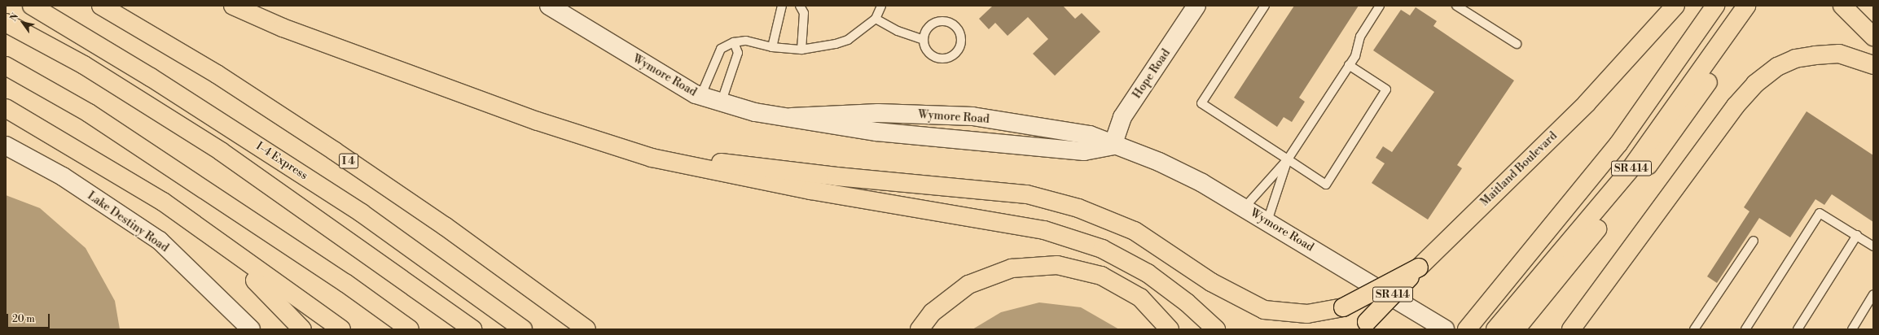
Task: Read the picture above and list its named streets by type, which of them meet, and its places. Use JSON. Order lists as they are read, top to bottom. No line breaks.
{"streets":{"main road":["Hope Road","Wymore Road","I-4 Express","I 4","SR 414","Maitland Boulevard","Lake Destiny Road"]},"crossings":[["Hope Road","Wymore Road"]],"scale_bar":"20 m","north":"top left"}
